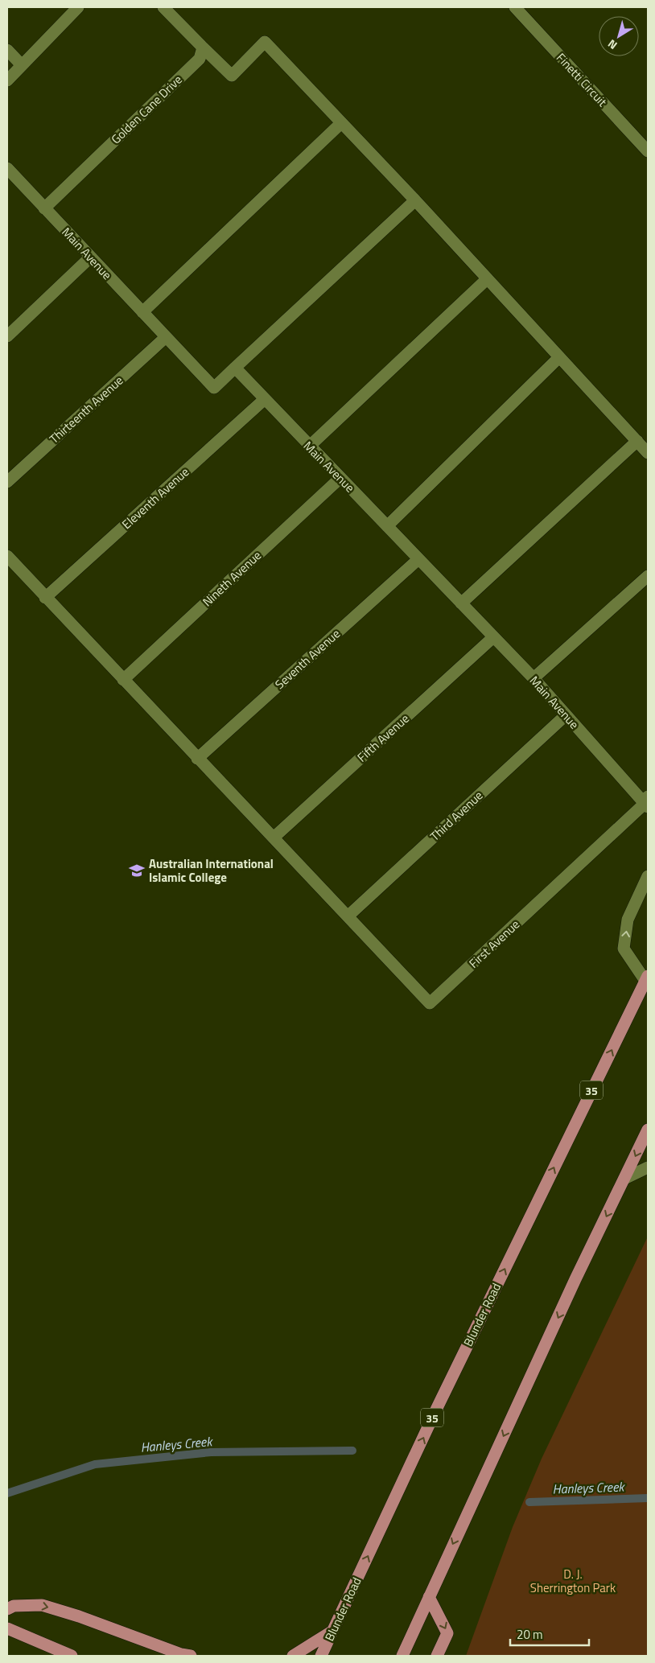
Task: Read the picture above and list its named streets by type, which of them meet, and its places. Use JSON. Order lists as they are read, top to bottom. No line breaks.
{"streets":{"main road":["35","Blunder Road"],"street":["Finetti Circuit","Golden Cane Drive","Main Avenue","Thirteenth Avenue","Eleventh Avenue","Nineth Avenue","Seventh Avenue","Fifth Avenue","Third Avenue","First Avenue"]},"crossings":[["Golden Cane Drive","Main Avenue"],["Main Avenue","Thirteenth Avenue"],["Main Avenue","Eleventh Avenue"],["Main Avenue","Nineth Avenue"],["Main Avenue","Seventh Avenue"],["Main Avenue","Fifth Avenue"],["Main Avenue","Third Avenue"],["Main Avenue","First Avenue"],["Third Avenue","First Avenue"]],"water":["Hanleys Creek"],"parks":["D. J. Sherrington Park"],"places":{"school or university":["Australian International Islamic College"]},"scale_bar":"20 m","north":"bottom left"}
